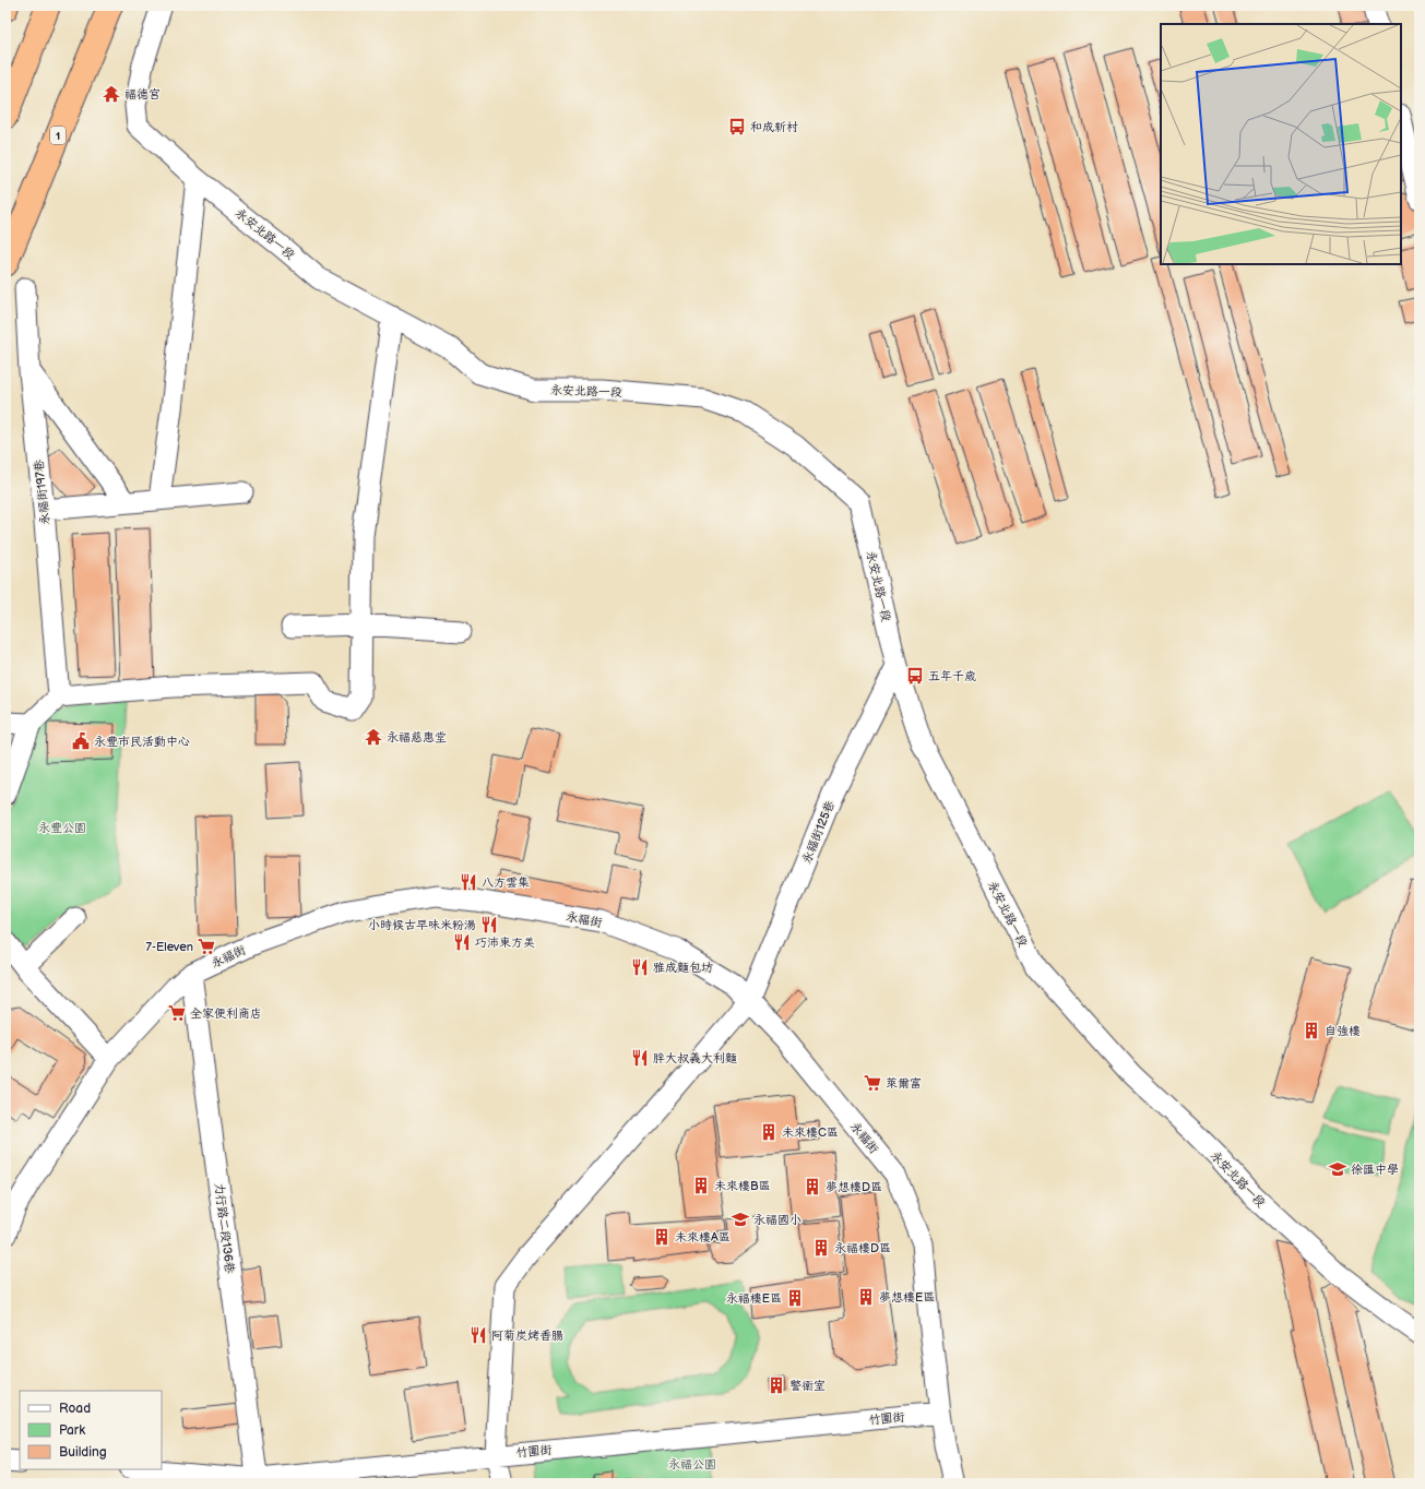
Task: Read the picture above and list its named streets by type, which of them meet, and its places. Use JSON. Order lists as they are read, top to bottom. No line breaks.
{"streets":{"highway":["1"],"street":["永安北路一段","永福街197巷","永福街125巷","永福街","力行路二段136巷","竹圍街"]},"crossings":[["永安北路一段","永福街125巷"],["永福街125巷","永福街"],["永福街125巷","竹圍街"],["永福街","力行路二段136巷"],["永福街","竹圍街"],["力行路二段136巷","竹圍街"]],"parks":["永豐公園","永福公園"],"places":{"temple":["福德宮","永福慈惠堂"],"bus stop":["和成新村","五年千歲"],"public building":["永豐市民活動中心"],"restaurant":["八方雲集","小時候古早味米粉湯","巧沛東方美","雅成麵包坊","胖大叔義大利麵","阿菊炭烤香腸"],"supermarket":["7-Eleven","全家便利商店","萊爾富"],"building":["自強樓","未來樓C區","未來樓B區","夢想樓D區","未來樓A區","永福樓D區","夢想樓E區","永福樓E區","警衛室"],"school or university":["徐匯中學","永福國小"]},"legend":["Road","Park","Building"]}
